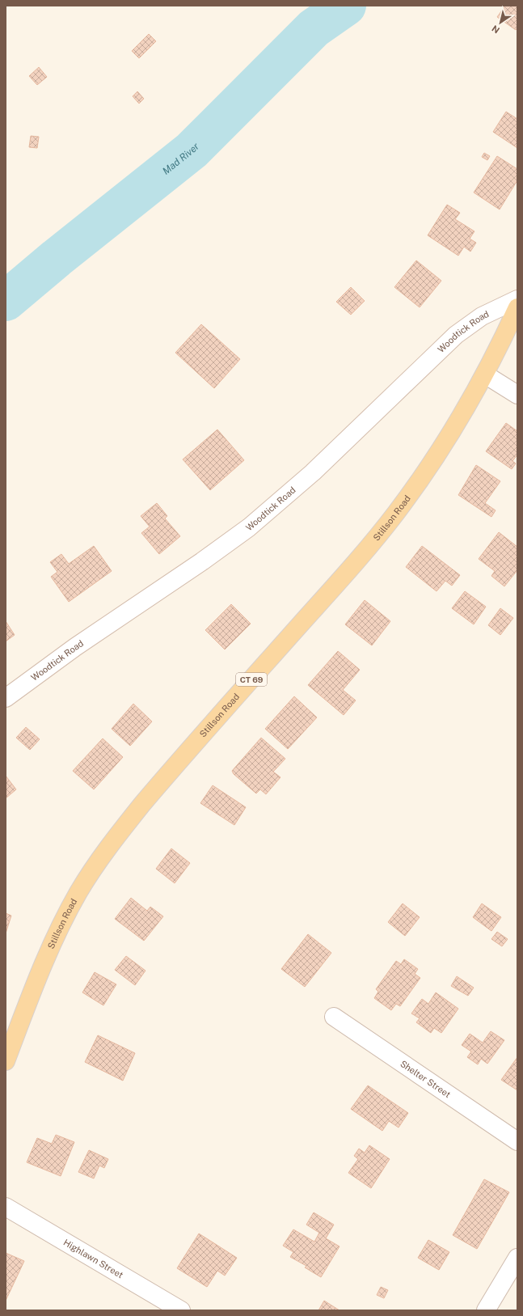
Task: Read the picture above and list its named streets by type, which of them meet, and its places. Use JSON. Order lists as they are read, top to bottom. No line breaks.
{"streets":{"main road":["Woodtick Road","Stillson Road","CT 69","Shelter Street","Highlawn Street"]},"water":["Mad River"],"north":"bottom left"}
